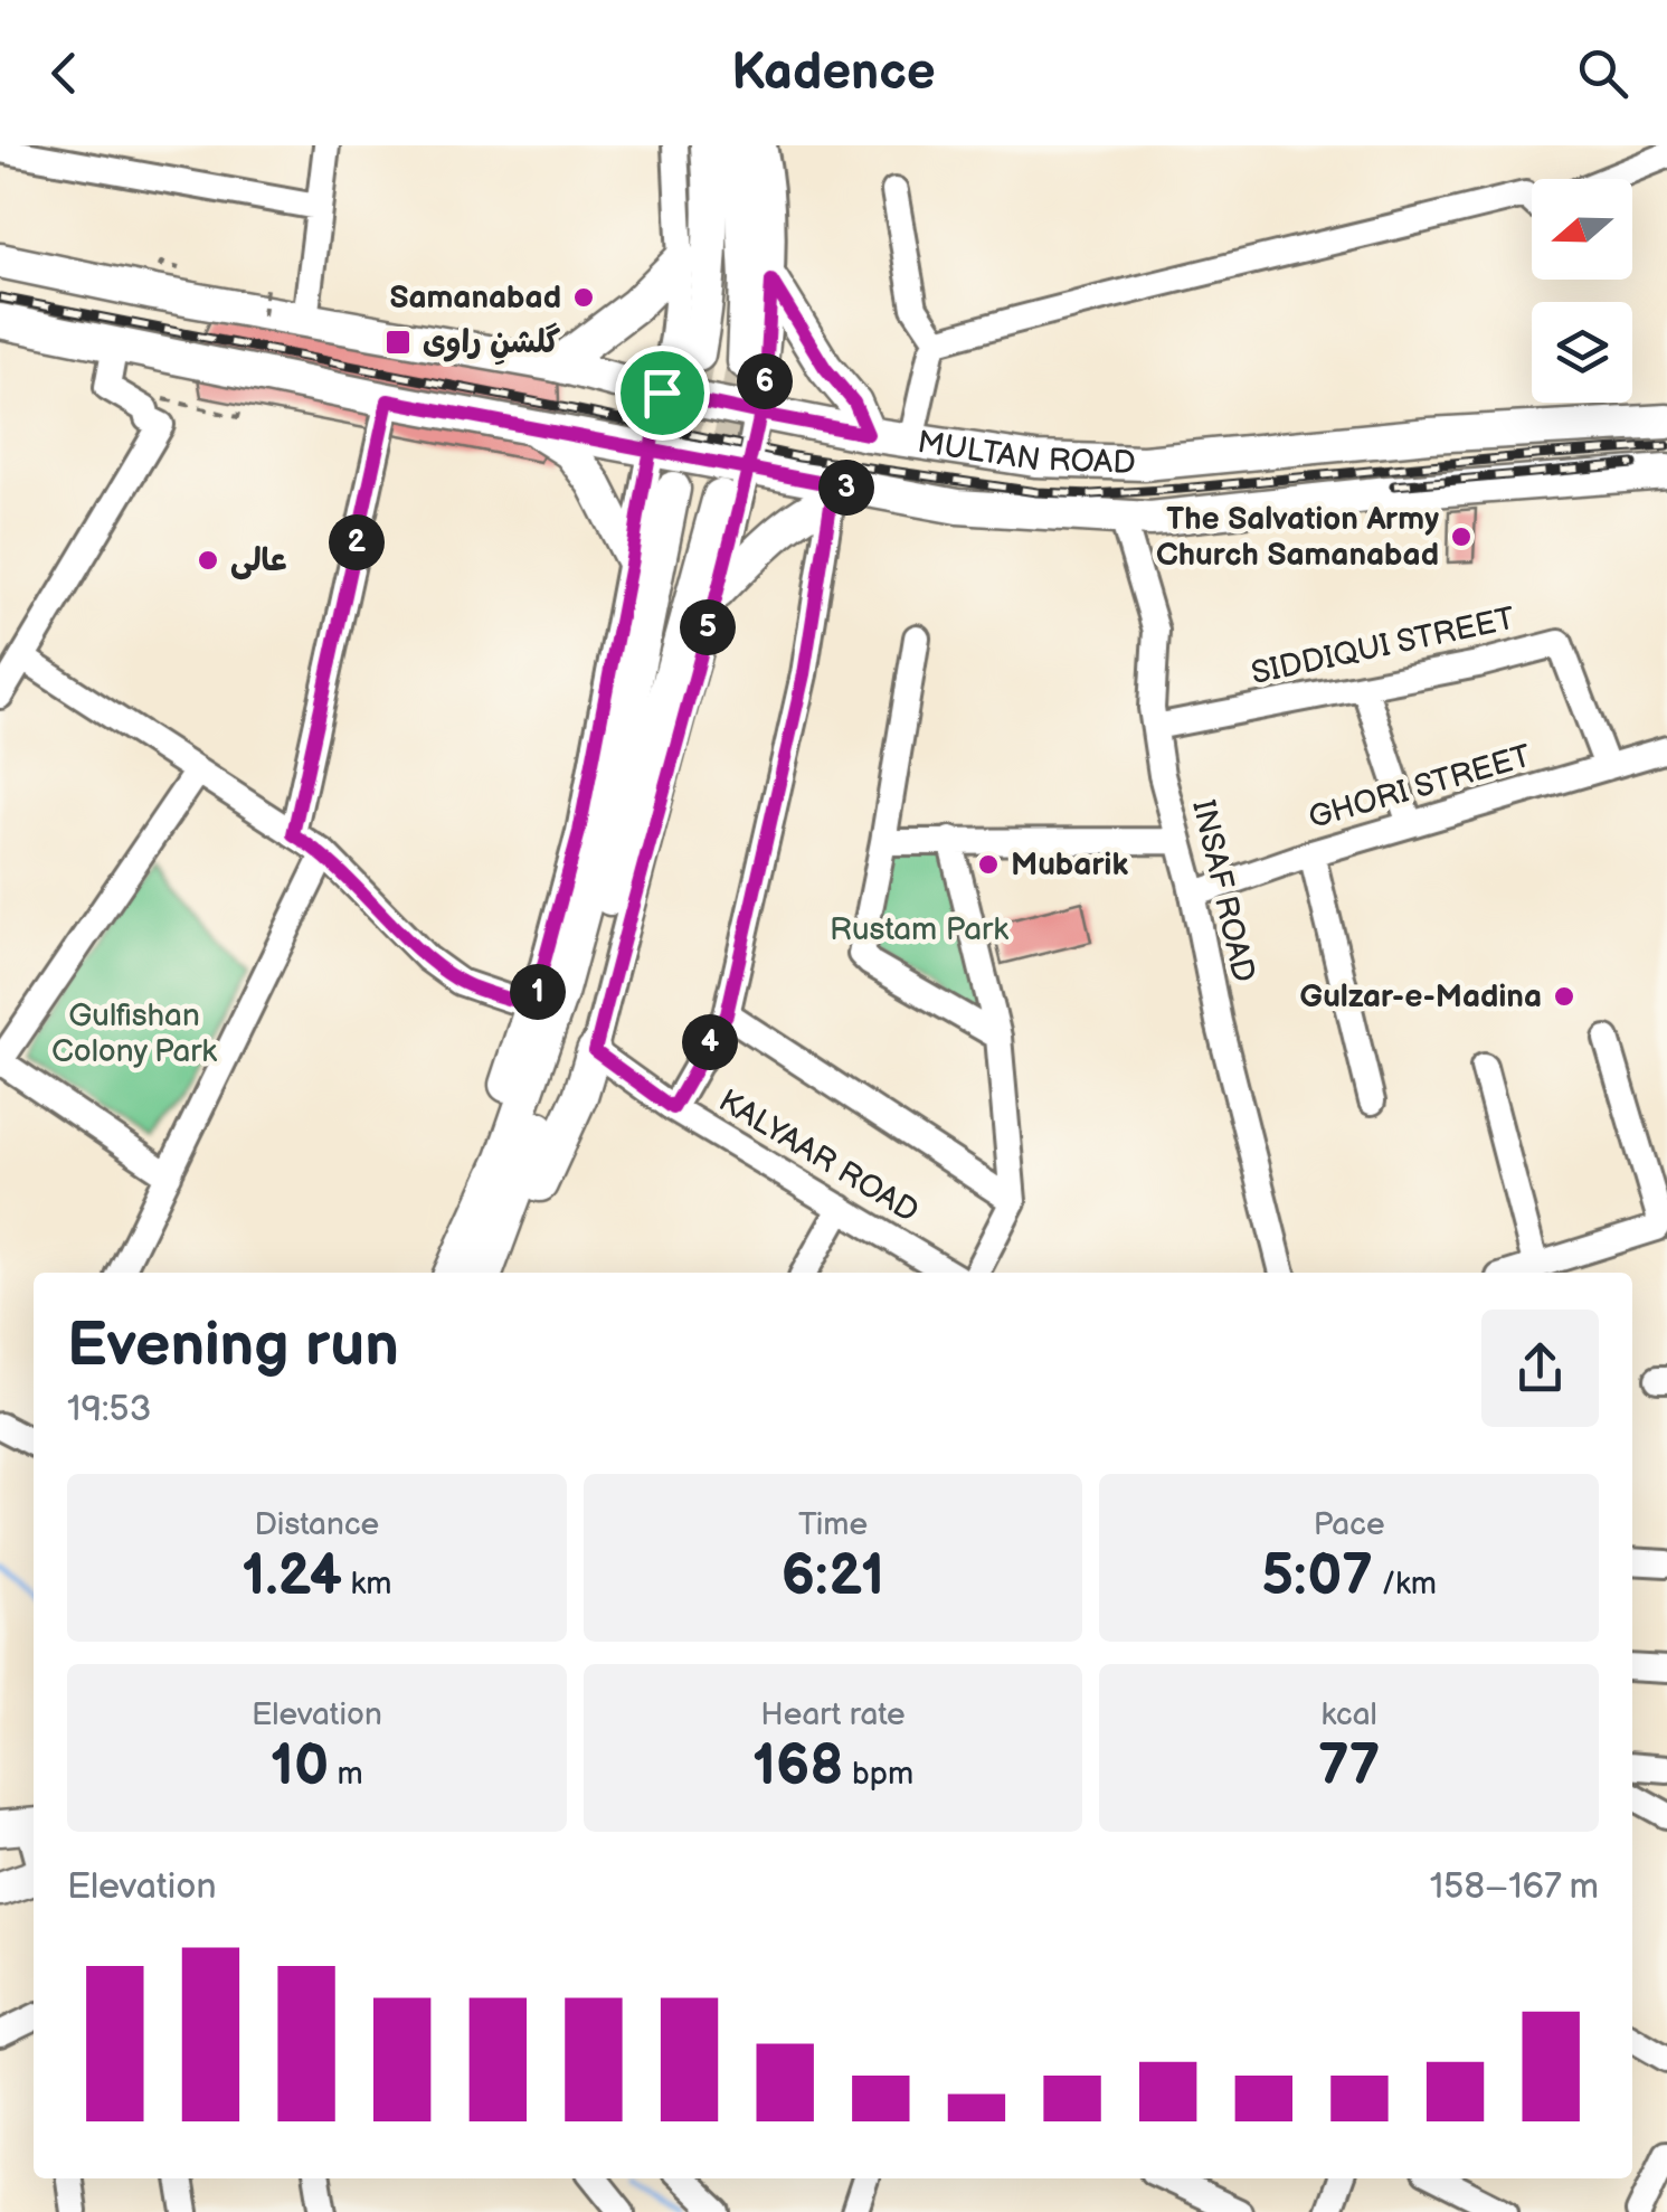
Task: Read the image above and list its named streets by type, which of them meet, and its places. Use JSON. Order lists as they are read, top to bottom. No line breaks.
{"streets":{"main road":["MULTAN ROAD"],"street":["SIDDIQUI STREET","GHORI STREET","INSAF ROAD","KALYAAR ROAD"]},"crossings":[["MULTAN ROAD","INSAF ROAD"],["SIDDIQUI STREET","GHORI STREET"],["SIDDIQUI STREET","INSAF ROAD"],["GHORI STREET","INSAF ROAD"]],"parks":["Rustam Park","Gulfishan Colony Park"],"places":{"other":["Samanabad","The Salvation Army Church Samanabad","عالی","Mubarik","Gulzar-e-Madina"],"transit":["گلشنِ راوی"]},"north":"left","page":{"header":"Kadence","pins":["6","3","2","5","1","4"],"heading":["Evening run","19:53"],"stats":[["Distance","1.24 km"],["Time","6:21"],["Pace","5:07 /km"],["Elevation","10 m"],["Heart rate","168 bpm"],["kcal","77"]],"chart":["Elevation","158–167 m"]}}
